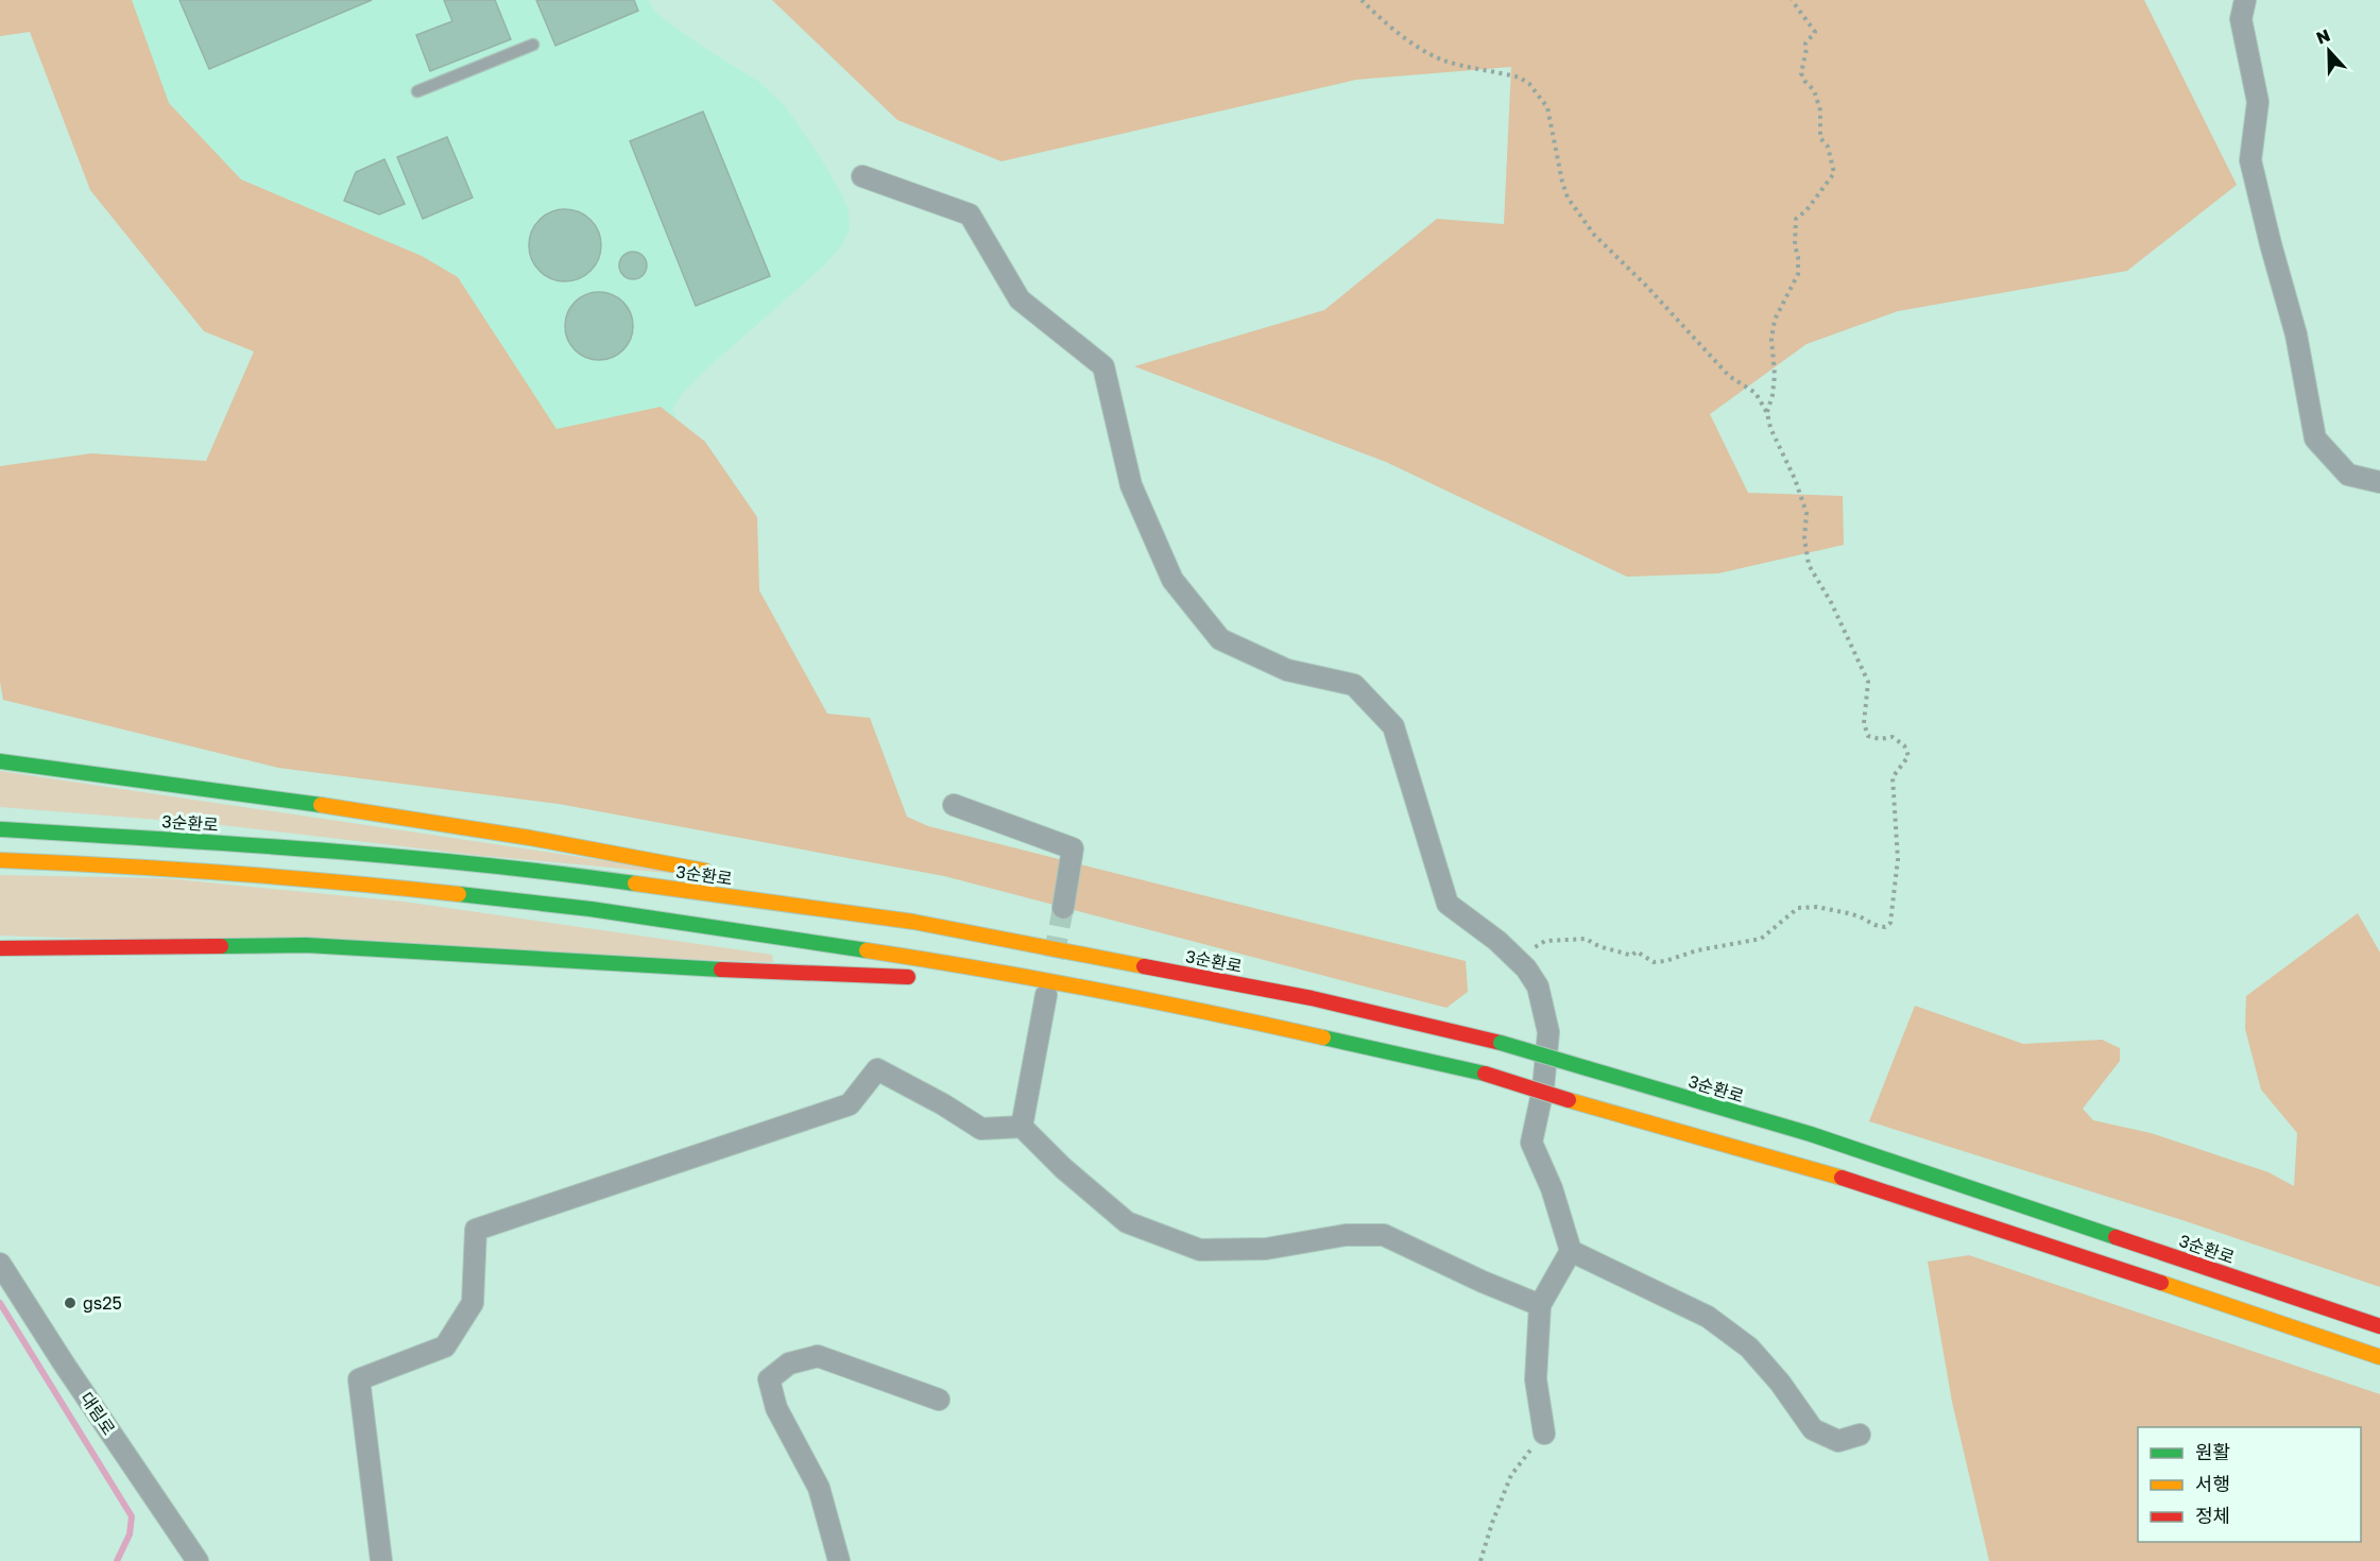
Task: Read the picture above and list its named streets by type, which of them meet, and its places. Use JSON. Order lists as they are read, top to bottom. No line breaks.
{"streets":{"highway":["3순환로"],"street":["대림로"]},"places":["gs25"],"legend":["원활","서행","정체"],"north":"top"}
